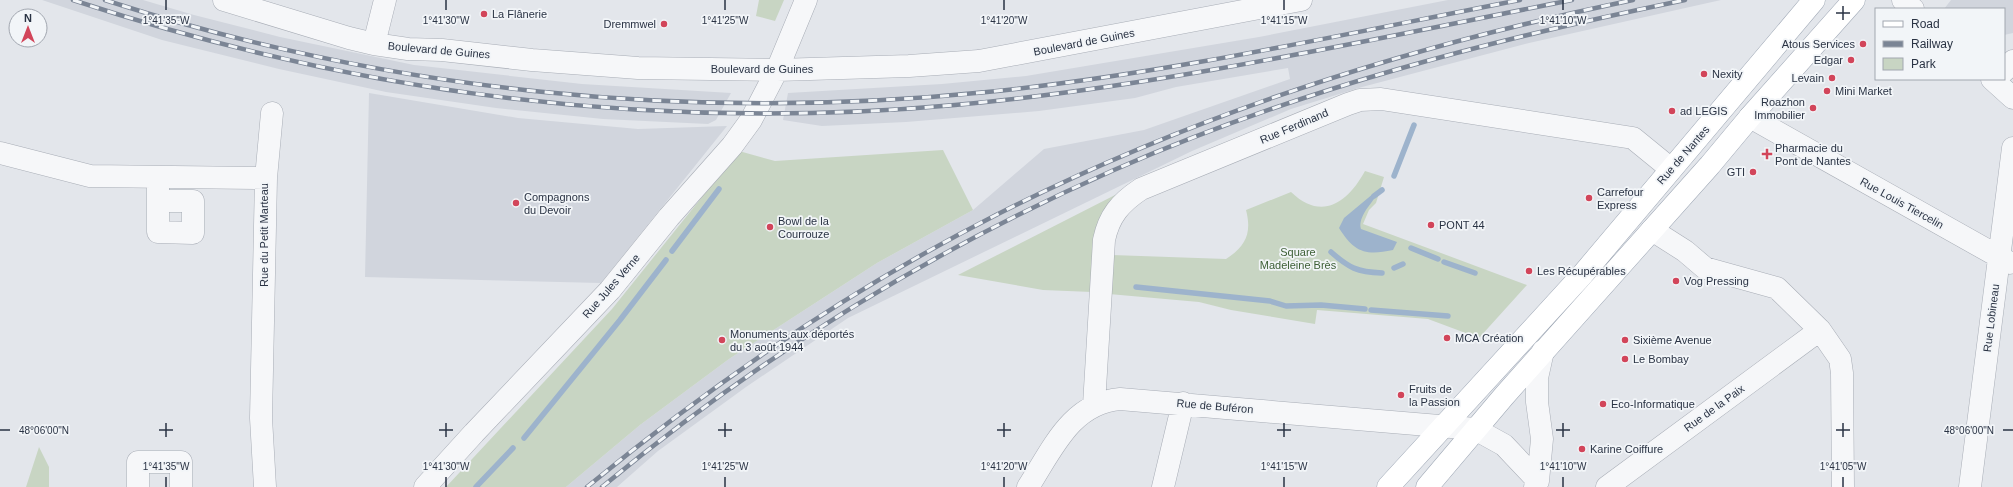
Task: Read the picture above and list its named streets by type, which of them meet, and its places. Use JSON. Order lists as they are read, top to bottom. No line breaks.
{"streets":{"main road":["Rue de Nantes"],"street":["Boulevard de Guines","Rue Ferdinand","Rue Louis Tiercelin","Rue du Petit Marteau","Rue Jules Verne","Rue Lobineau","Rue de Buféron","Rue de la Paix"]},"crossings":[["Boulevard de Guines","Rue Jules Verne"],["Rue Ferdinand","Rue de Nantes"],["Rue Ferdinand","Rue de Buféron"],["Rue de Nantes","Rue de Buféron"],["Rue Louis Tiercelin","Rue Lobineau"]],"parks":["Square Madeleine Brès"],"places":{"other":["La Flânerie","Dremmwel","Atous Services","Edgar","Nexity","Levain","Mini Market","Roazhon Immobilier","ad LEGIS","GTI","Carrefour Express","Compagnons du Devoir","PONT 44","Bowl de la Courrouze","Les Récupérables","Vog Pressing","MCA Création","Monuments aux déportés du 3 août 1944","Sixième Avenue","Le Bombay","Fruits de la Passion","Eco-Informatique","Karine Coiffure"],"health":["Pharmacie du Pont de Nantes"]},"legend":["Road","Railway","Park"],"north":"top","coordinates":["1°41'35\"W","1°41'30\"W","1°41'25\"W","1°41'20\"W","1°41'15\"W","1°41'10\"W","48°06'00\"N","1°41'05\"W"]}
